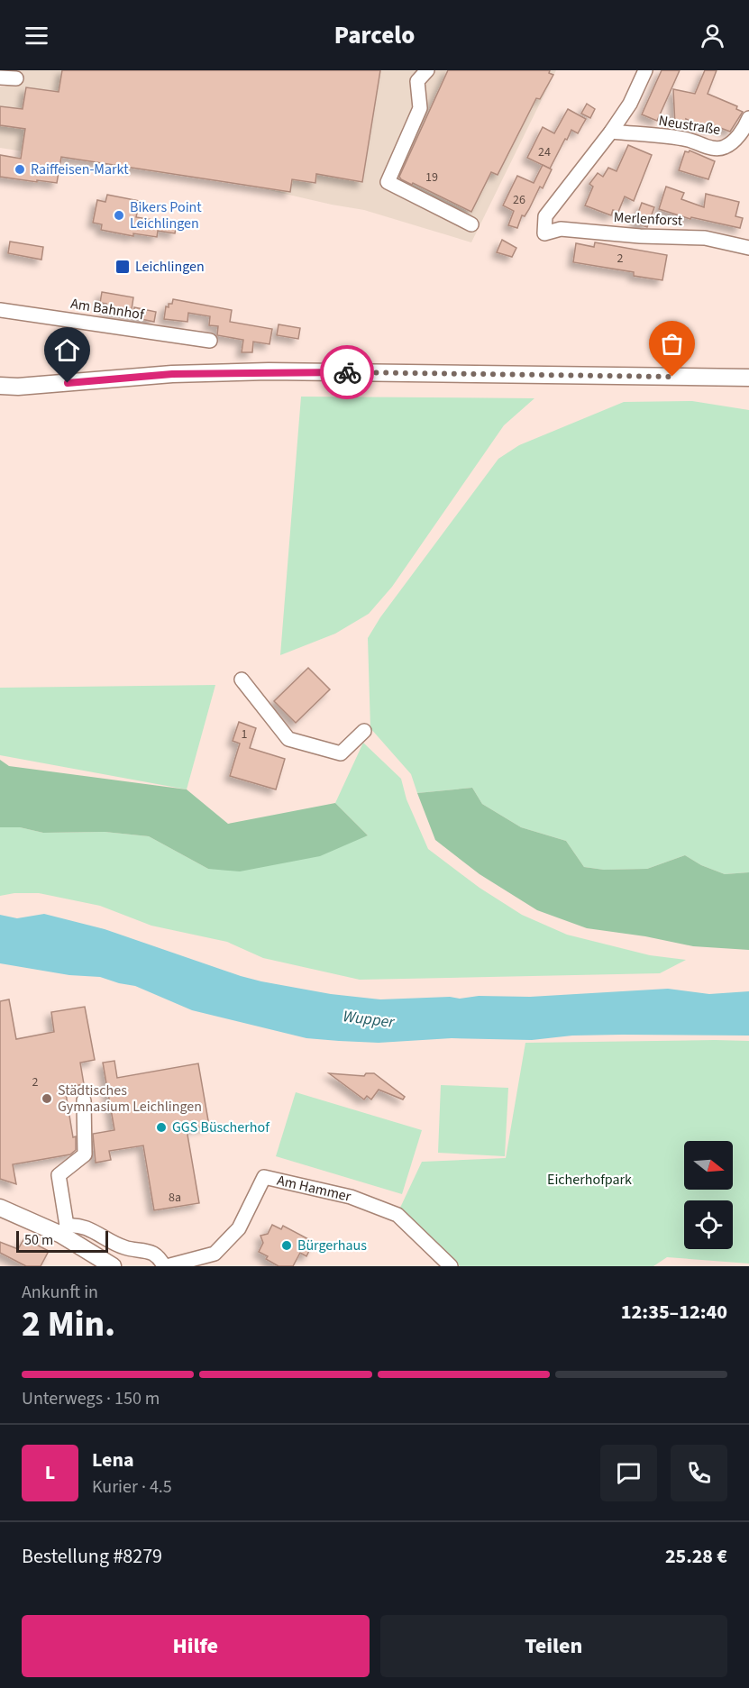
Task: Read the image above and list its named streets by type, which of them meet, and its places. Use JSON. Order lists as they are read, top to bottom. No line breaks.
{"streets":{"street":["Neustraße","Merlenforst","Am Bahnhof","Am Hammer"]},"crossings":[["Neustraße","Merlenforst"]],"water":["Wupper"],"parks":["Eicherhofpark"],"places":{"other":["Raiffeisen-Markt","Bikers Point Leichlingen","Städtisches Gymnasium Leichlingen","GGS Büscherhof","Bürgerhaus"],"transit":["Leichlingen"]},"house_numbers":["24","19","26","2","1","2","8a"],"scale_bar":"50 m","north":"right","page":{"header":"Parcelo","scale":"50 m","heading":["2 Min.","Ankunft in","12:35–12:40"],"panel":["Lena","Kurier · 4.5","Bestellung #8279","25.28 €"],"bar":"Unterwegs · 150 m","round":"L","buttons":["Hilfe","Teilen"]}}
